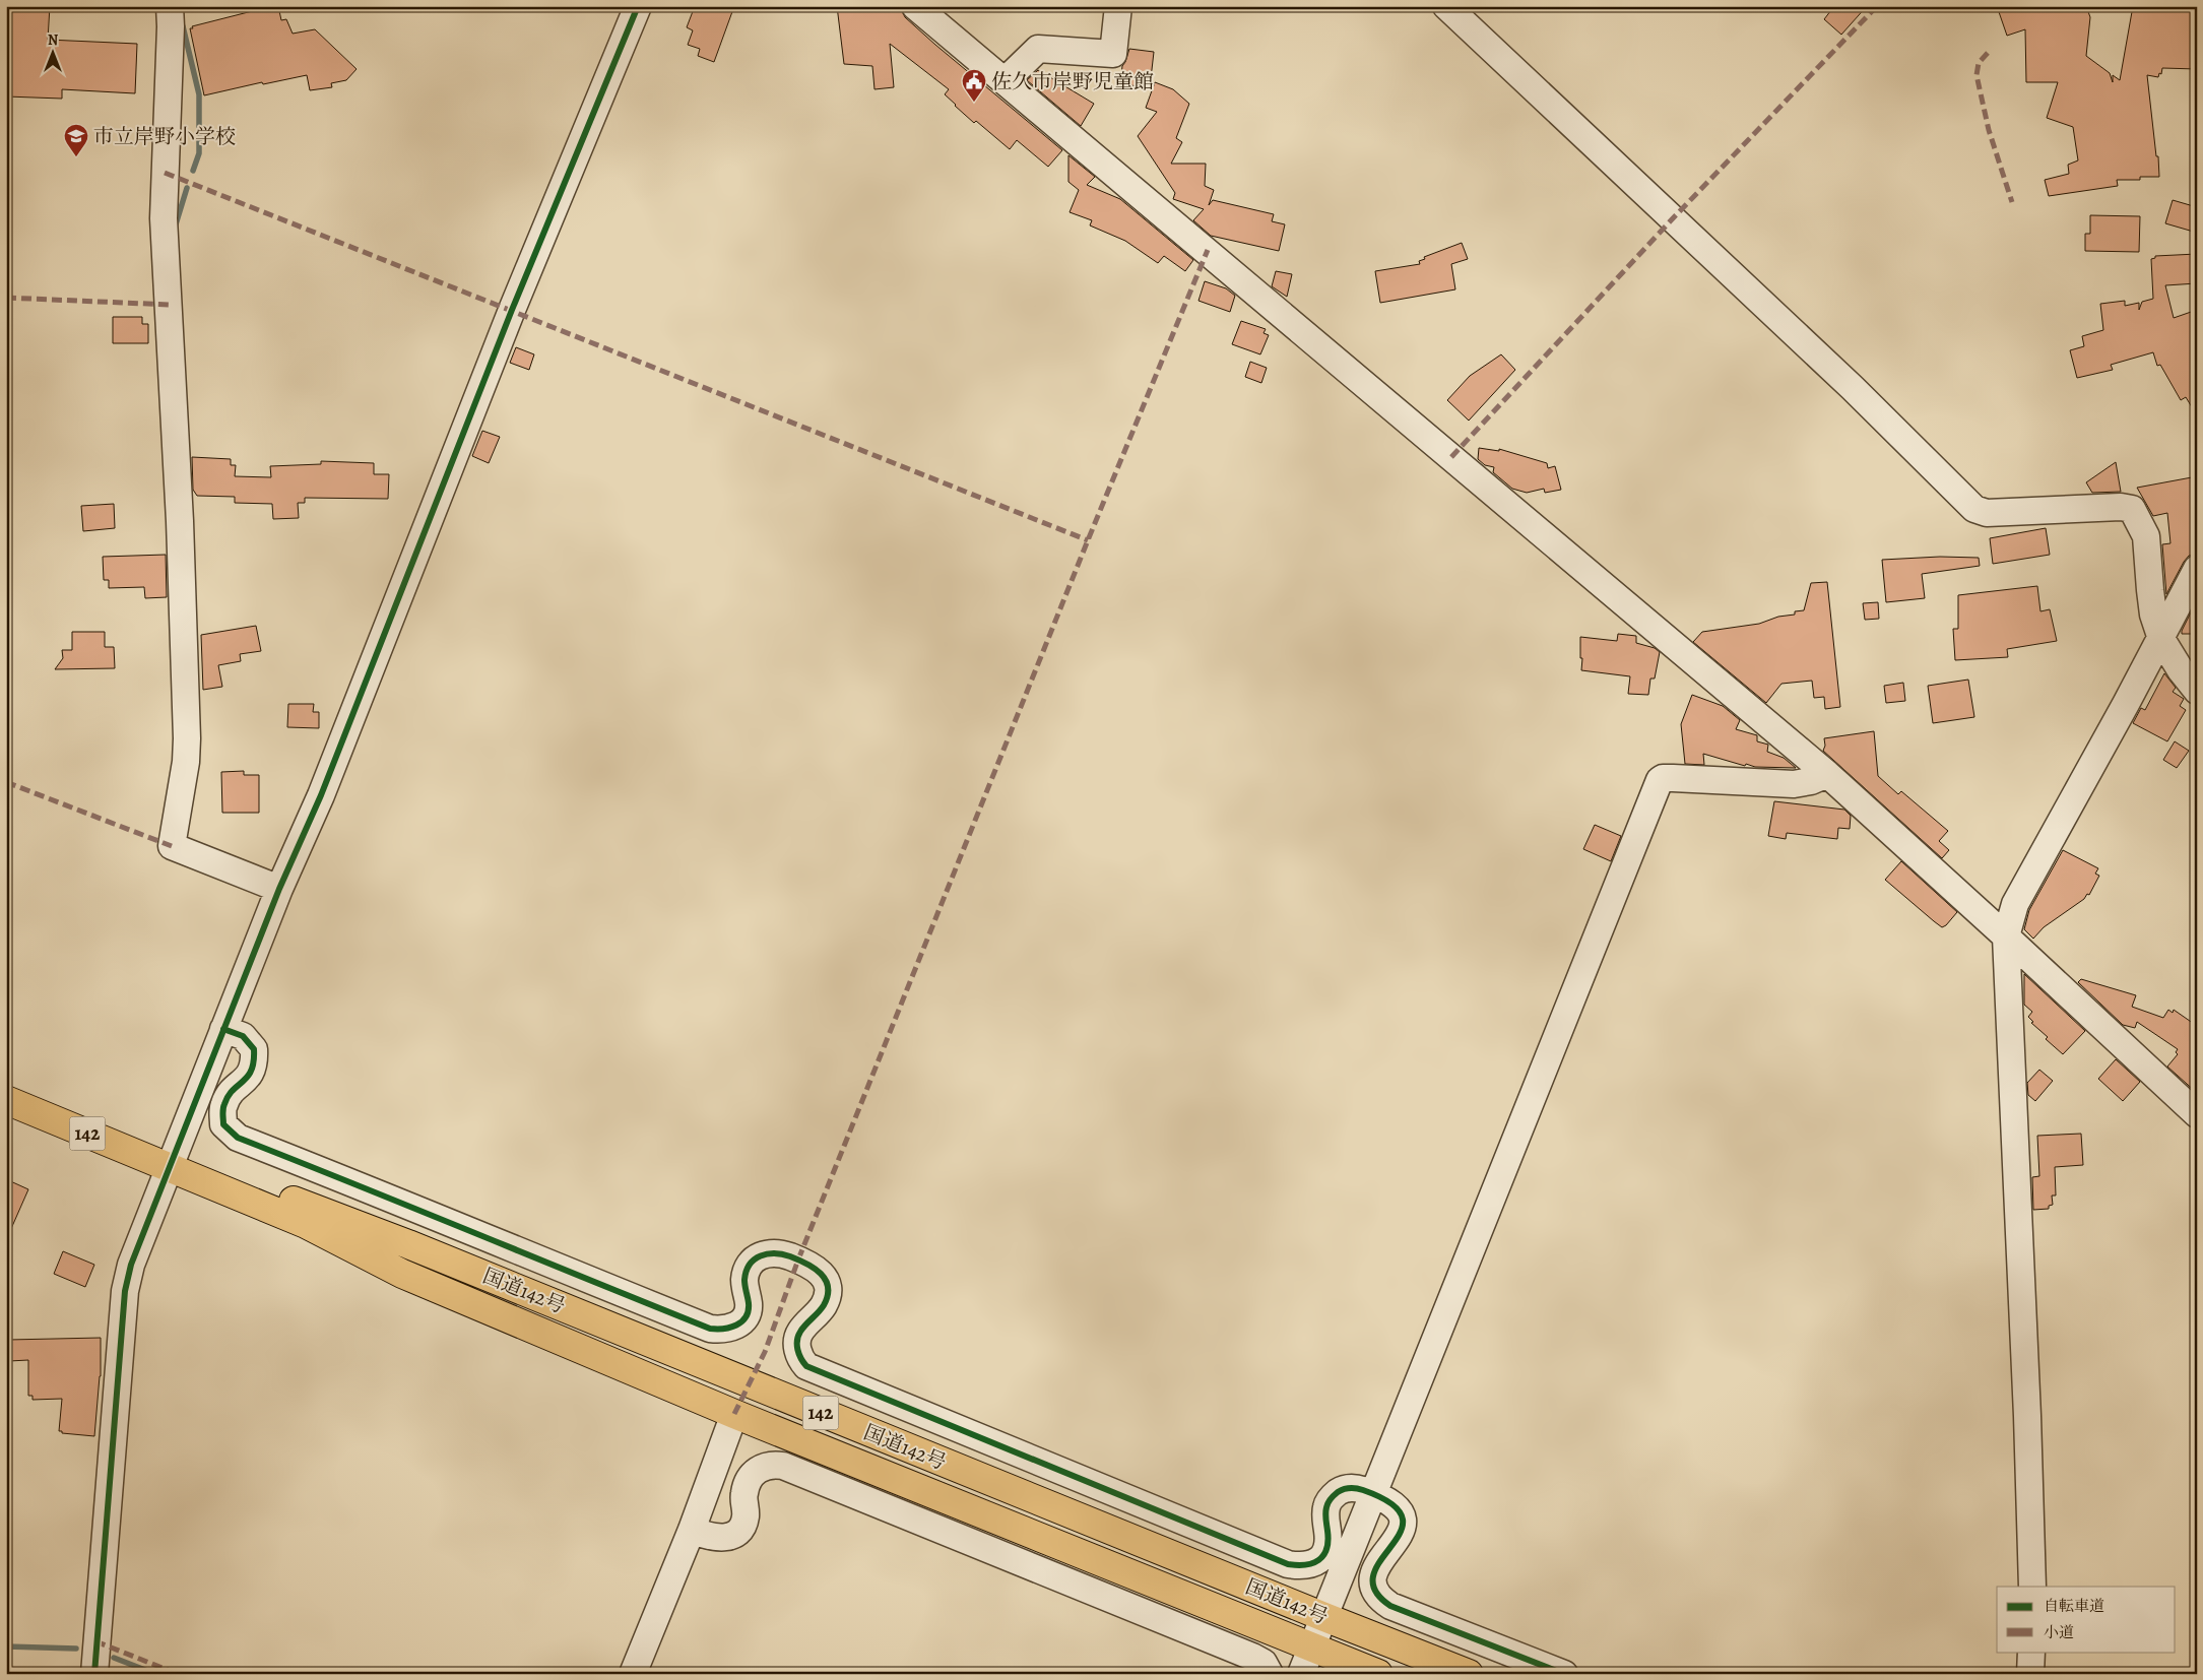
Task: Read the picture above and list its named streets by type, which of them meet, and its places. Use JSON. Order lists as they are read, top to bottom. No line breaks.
{"streets":{"highway":["142","国道142号"]},"places":{"public building":["佐久市岸野児童館"],"school or university":["市立岸野小学校"]},"legend":["自転車道","小道"],"north":"top"}
